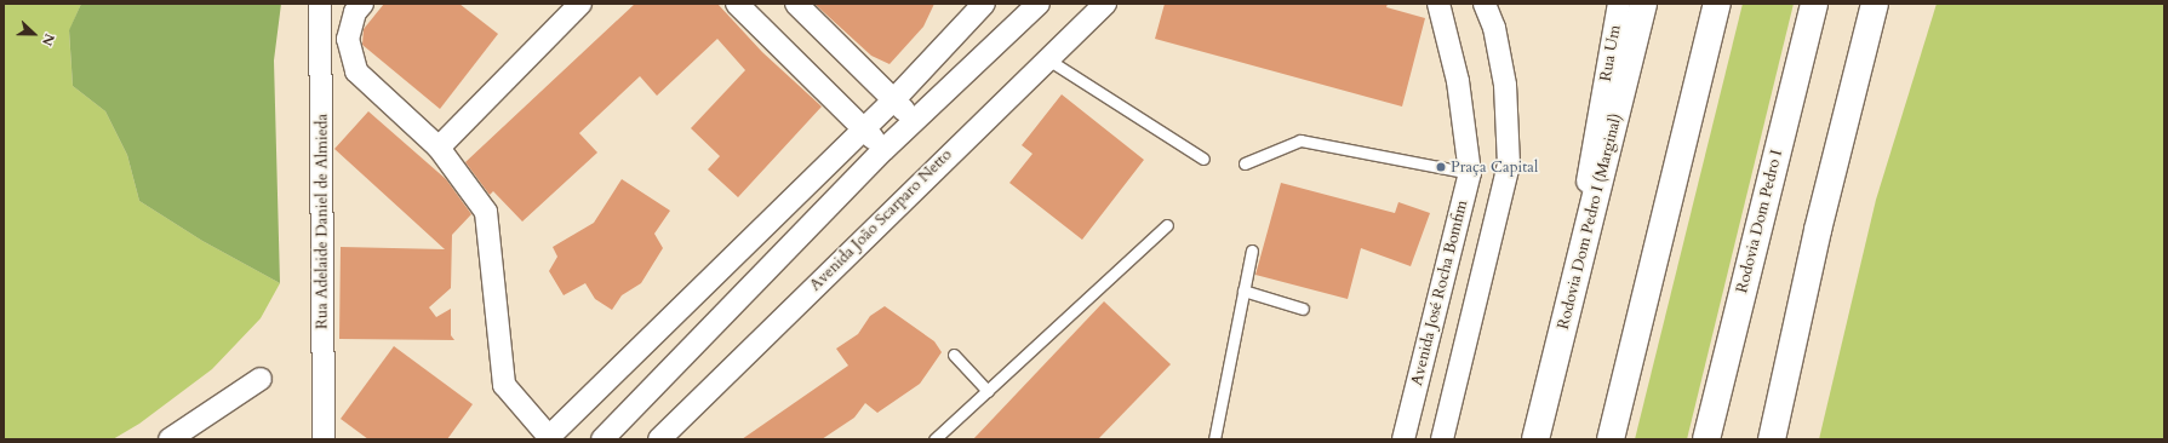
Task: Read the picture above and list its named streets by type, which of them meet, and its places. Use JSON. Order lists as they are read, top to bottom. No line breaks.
{"streets":{"highway":["Rodovia Dom Pedro I (Marginal)","Rodovia Dom Pedro I"],"street":["Rua Um","Avenida João Scarparo Netto","Rua Adelaide Daniel de Almieda","Avenida José Rocha Bomfim"]},"crossings":[["Rua Um","Rodovia Dom Pedro I (Marginal)"]],"places":["Praça Capital"],"north":"right"}
